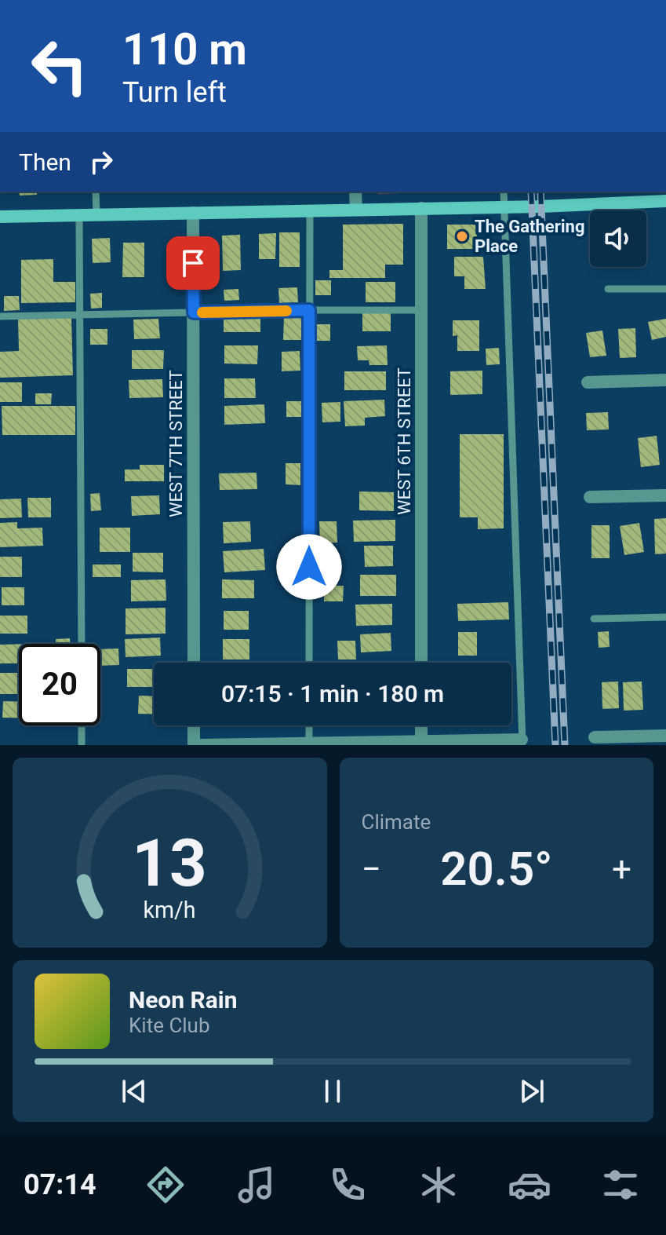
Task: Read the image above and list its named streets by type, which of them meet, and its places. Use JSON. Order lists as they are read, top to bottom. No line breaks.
{"streets":{"street":["WEST 6TH STREET","WEST 7TH STREET"]},"places":["The Gathering Place"],"page":{"turn":["110 m","Turn left"],"then":"Then","limit":"20","trip":"07:15 · 1 min · 180 m","tile":"Climate","heat":["−","20.5°","+"],"song":["Neon Rain","Kite Club"],"tabs":"07:14","gauge":["13","km/h"]}}
